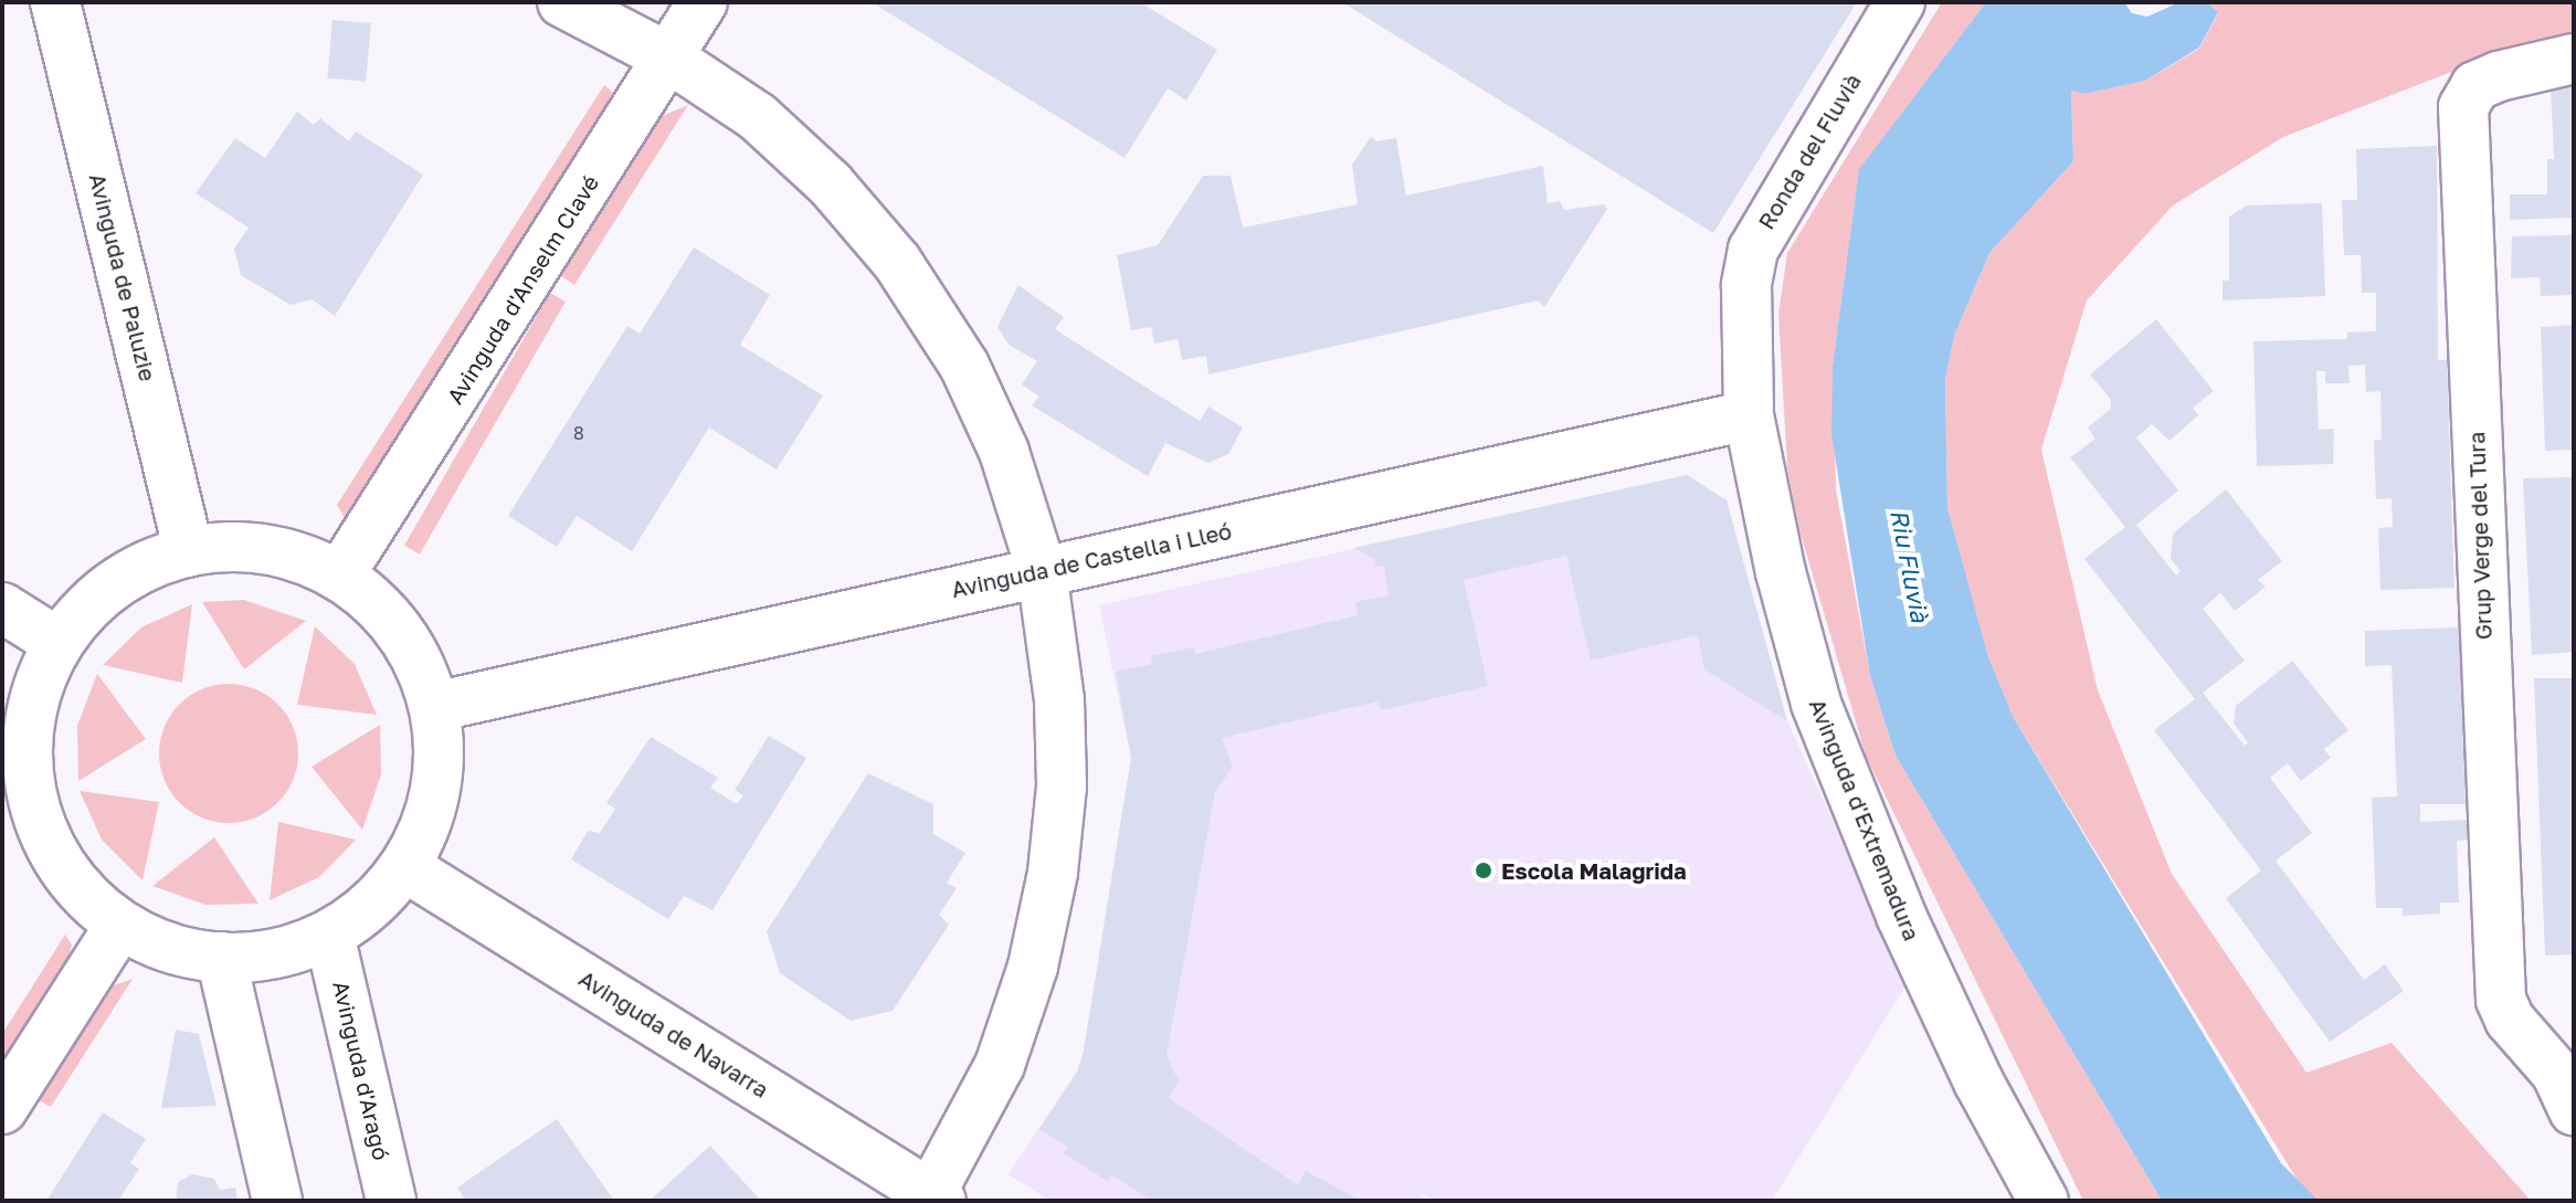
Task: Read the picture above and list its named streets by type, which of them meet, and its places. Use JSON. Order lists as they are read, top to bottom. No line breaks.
{"streets":{"street":["Ronda del Fluvià","Avinguda de Paluzie","Avinguda d'Anselm Clavé","Grup Verge del Tura","Avinguda de Castella i Lleó","Avinguda d'Extremadura","Avinguda de Navarra","Avinguda d'Aragó"]},"crossings":[["Ronda del Fluvià","Avinguda de Castella i Lleó"],["Ronda del Fluvià","Avinguda d'Extremadura"],["Avinguda de Castella i Lleó","Avinguda d'Extremadura"]],"water":["Riu Fluvià"],"places":["Escola Malagrida"],"house_numbers":["8"]}
